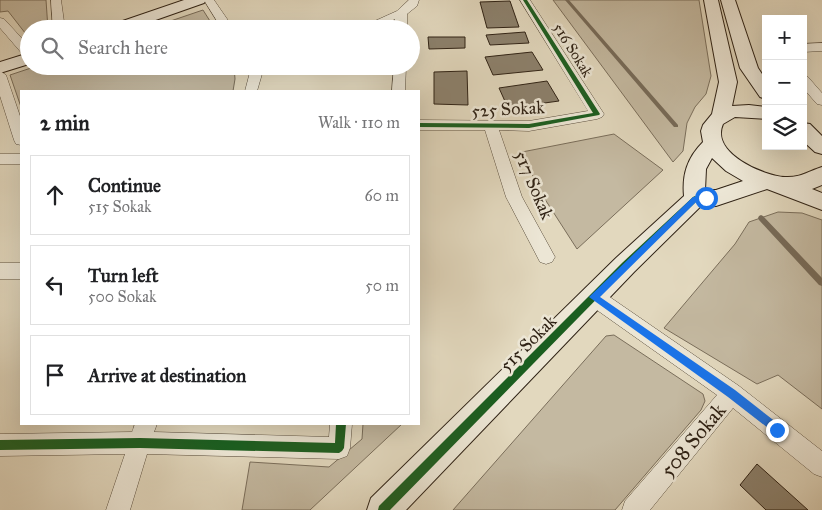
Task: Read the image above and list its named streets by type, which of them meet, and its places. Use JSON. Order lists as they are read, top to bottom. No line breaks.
{"streets":{"street":["516 Sokak","525 Sokak","517 Sokak","515 Sokak","508 Sokak"]},"crossings":[["516 Sokak","525 Sokak"],["525 Sokak","517 Sokak"]],"page":{"map_buttons":["+","−"],"search":"Search here","heading":["2 min","Walk · 110 m"],"list":[["Continue","515 Sokak","60 m"],["Turn left","500 Sokak","50 m"],"Arrive at destination"]}}
